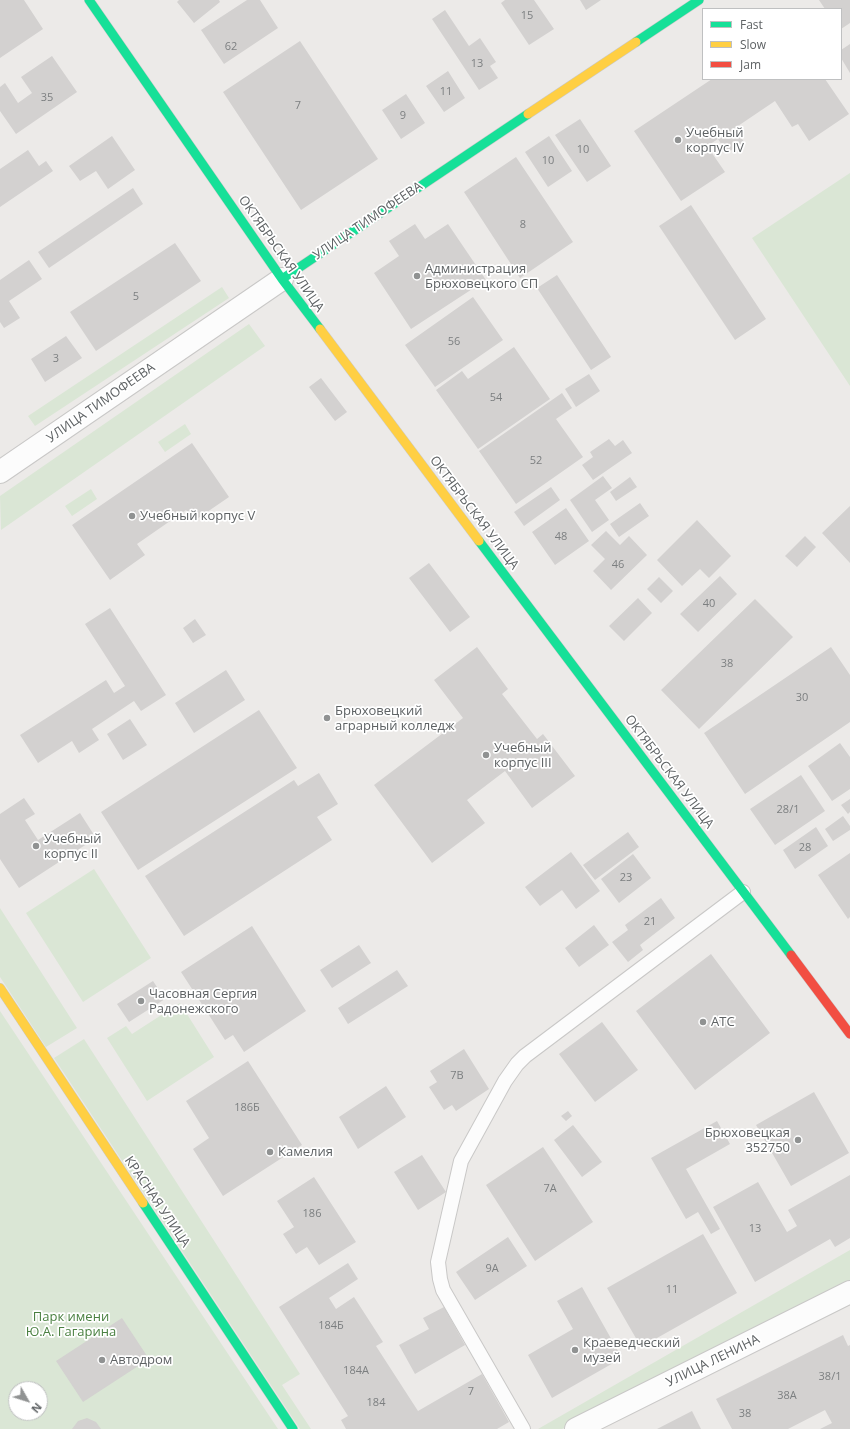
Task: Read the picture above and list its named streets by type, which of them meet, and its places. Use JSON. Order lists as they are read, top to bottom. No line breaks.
{"streets":{"street":["УЛИЦА ТИМОФЕЕВА","ОКТЯБРЬСКАЯ УЛИЦА","КРАСНАЯ УЛИЦА","УЛИЦА ЛЕНИНА"]},"crossings":[["УЛИЦА ТИМОФЕЕВА","ОКТЯБРЬСКАЯ УЛИЦА"]],"parks":["Парк имени Ю.А. Гагарина"],"places":["Учебный корпус IV","Администрация Брюховецкого СП","Учебный корпус V","Брюховецкий аграрный колледж","Учебный корпус III","Учебный корпус II","Часовная Сергия Радонежского","АТС","Брюховецкая 352750","Камелия","Краеведческий музей","Автодром"],"house_numbers":["15","62","13","11","35","7","9","10","10","8","5","56","3","54","52","48","46","40","38","30","28/1","28","23","21","7В","186Б","7А","186","13","9А","11","184Б","184А","38/1","7","38А","184","38"],"legend":["Fast","Slow","Jam"],"north":"bottom right"}
